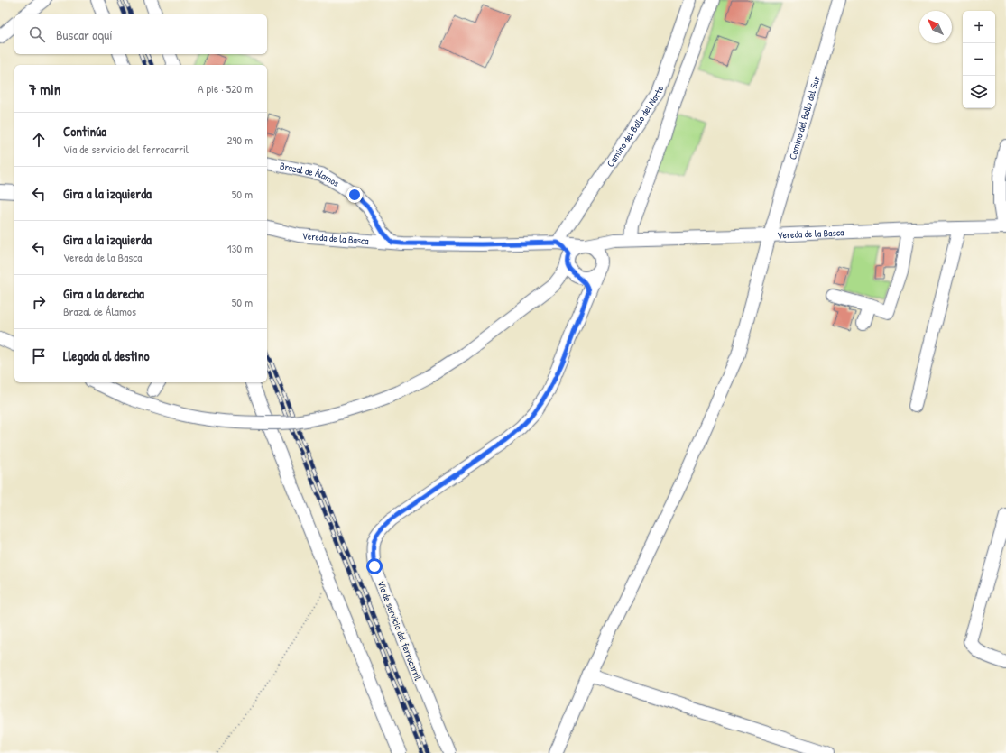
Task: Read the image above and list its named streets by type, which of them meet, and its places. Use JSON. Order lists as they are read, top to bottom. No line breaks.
{"streets":{"street":["Camino del Bollo del Sur","Camino del Bollo del Norte","Brazal de Álamos","Vereda de la Basca","Vía de servicio del ferrocarril"]},"crossings":[["Camino del Bollo del Sur","Vereda de la Basca"],["Camino del Bollo del Norte","Vereda de la Basca"],["Brazal de Álamos","Vereda de la Basca"],["Vereda de la Basca","Vía de servicio del ferrocarril"]],"north":"top left","page":{"map_buttons":["+","−"],"search":"Buscar aquí","heading":["7 min","A pie · 520 m"],"list":[["Continúa","Vía de servicio del ferrocarril","290 m"],["Gira a la izquierda","50 m"],["Gira a la izquierda","Vereda de la Basca","130 m"],["Gira a la derecha","Brazal de Álamos","50 m"],"Llegada al destino"]}}
